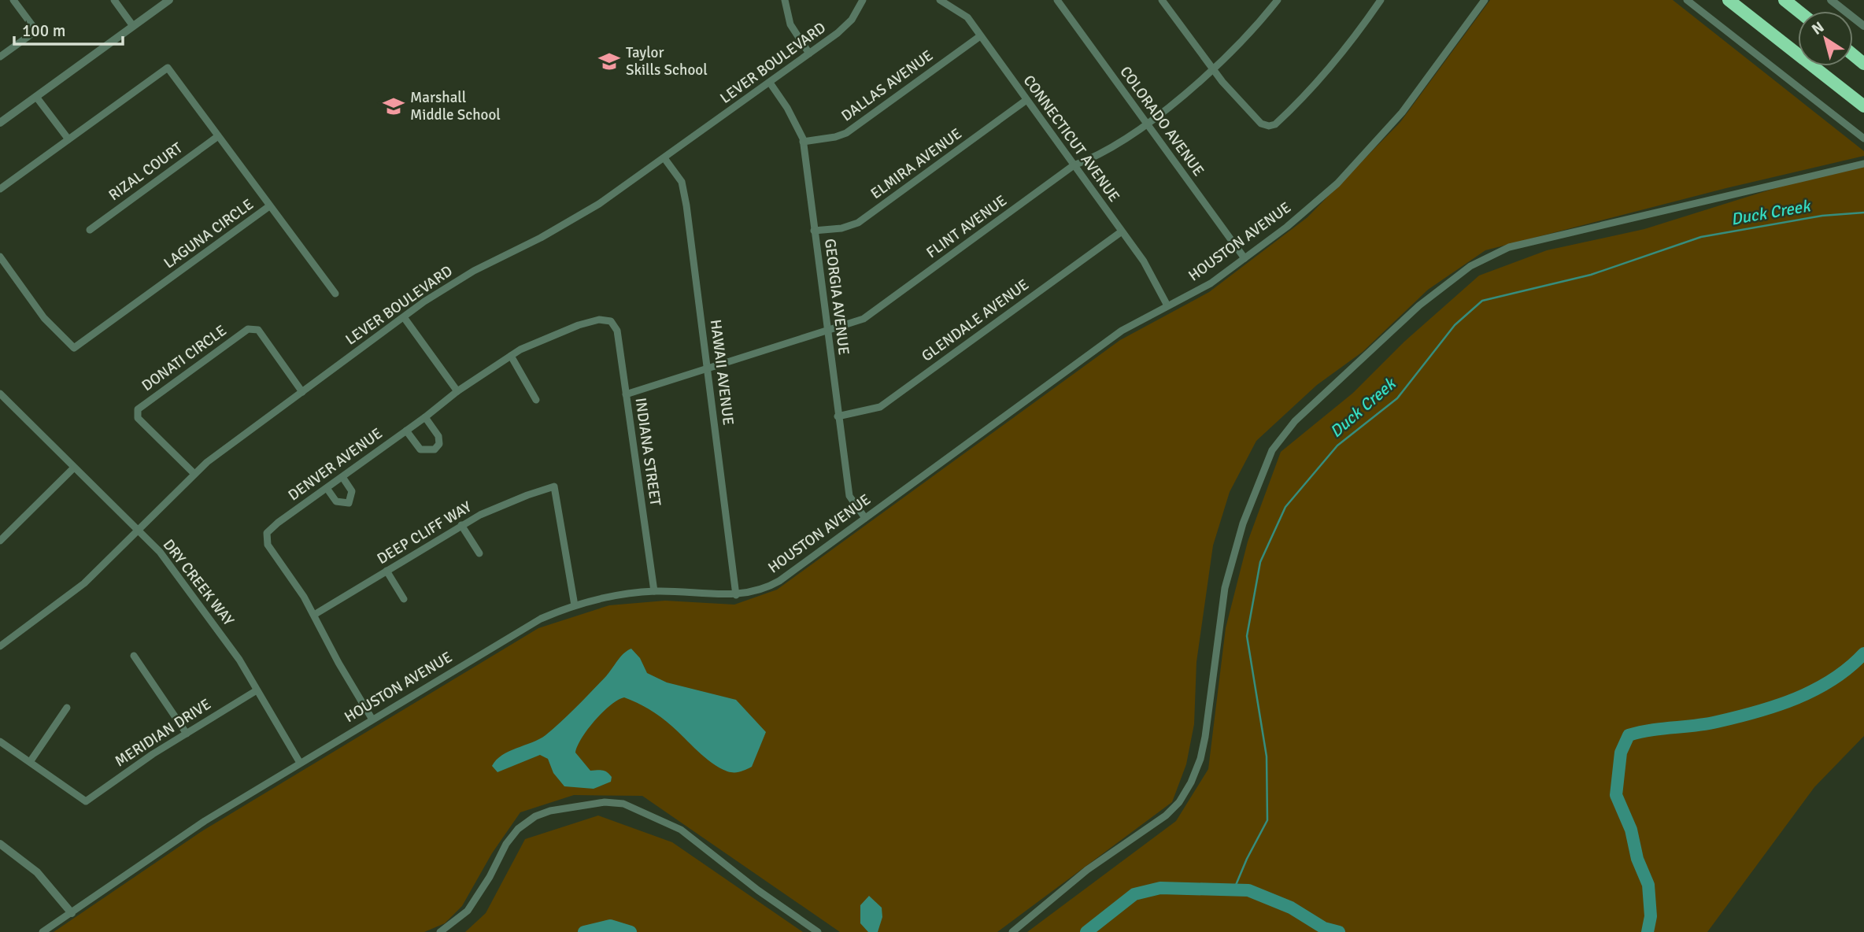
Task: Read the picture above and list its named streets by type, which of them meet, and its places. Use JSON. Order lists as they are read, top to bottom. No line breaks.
{"streets":{"street":["LEVER BOULEVARD","DALLAS AVENUE","COLORADO AVENUE","CONNECTICUT AVENUE","ELMIRA AVENUE","RIZAL COURT","FLINT AVENUE","LAGUNA CIRCLE","HOUSTON AVENUE","GEORGIA AVENUE","GLENDALE AVENUE","DONATI CIRCLE","HAWAII AVENUE","INDIANA STREET","DENVER AVENUE","DEEP CLIFF WAY","DRY CREEK WAY","MERIDIAN DRIVE"]},"crossings":[["LEVER BOULEVARD","GEORGIA AVENUE"],["LEVER BOULEVARD","DONATI CIRCLE"],["LEVER BOULEVARD","HAWAII AVENUE"],["LEVER BOULEVARD","DRY CREEK WAY"],["DALLAS AVENUE","CONNECTICUT AVENUE"],["DALLAS AVENUE","GEORGIA AVENUE"],["COLORADO AVENUE","FLINT AVENUE"],["COLORADO AVENUE","HOUSTON AVENUE"],["CONNECTICUT AVENUE","ELMIRA AVENUE"],["CONNECTICUT AVENUE","FLINT AVENUE"],["CONNECTICUT AVENUE","HOUSTON AVENUE"],["CONNECTICUT AVENUE","GLENDALE AVENUE"],["ELMIRA AVENUE","GEORGIA AVENUE"],["RIZAL COURT","LAGUNA CIRCLE"],["FLINT AVENUE","GEORGIA AVENUE"],["FLINT AVENUE","HAWAII AVENUE"],["FLINT AVENUE","INDIANA STREET"],["HOUSTON AVENUE","GEORGIA AVENUE"],["HOUSTON AVENUE","HAWAII AVENUE"],["HOUSTON AVENUE","INDIANA STREET"],["HOUSTON AVENUE","DENVER AVENUE"],["HOUSTON AVENUE","DEEP CLIFF WAY"],["HOUSTON AVENUE","DRY CREEK WAY"],["GEORGIA AVENUE","GLENDALE AVENUE"],["INDIANA STREET","DENVER AVENUE"],["DENVER AVENUE","DEEP CLIFF WAY"],["DRY CREEK WAY","MERIDIAN DRIVE"]],"water":["Duck Creek"],"places":{"school or university":["Taylor Skills School","Marshall Middle School"]},"scale_bar":"100 m","north":"top left"}
